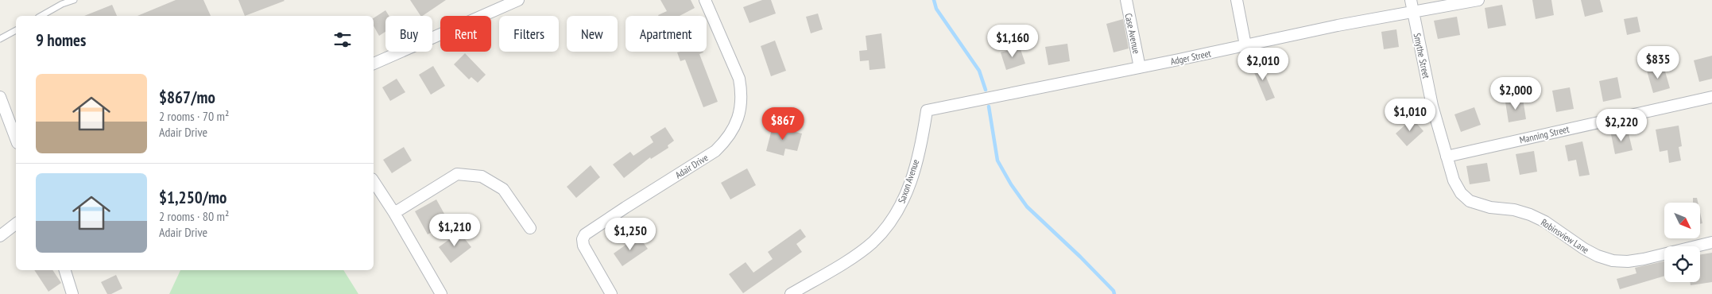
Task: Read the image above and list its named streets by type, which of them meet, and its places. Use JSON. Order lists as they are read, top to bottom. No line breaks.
{"streets":{"street":["Case Avenue","Smythe Street","Adger Street","Manning Street","Adair Drive","Saxon Avenue","Robinsview Lane"]},"crossings":[["Case Avenue","Adger Street"],["Smythe Street","Adger Street"],["Smythe Street","Manning Street"],["Smythe Street","Robinsview Lane"],["Adger Street","Saxon Avenue"],["Manning Street","Robinsview Lane"]],"north":"bottom right","page":{"chip":["Buy","Rent","Filters","New","Apartment"],"heading":"9 homes","price":["$1,160","$835","$2,010","$2,000","$1,010","$867","$2,220","$1,210","$1,250"],"list":[{"name":"$867/mo","note":"2 rooms · 70 m² · Adair Drive"},{"name":"$1,250/mo","note":"2 rooms · 80 m² · Adair Drive"}]}}
